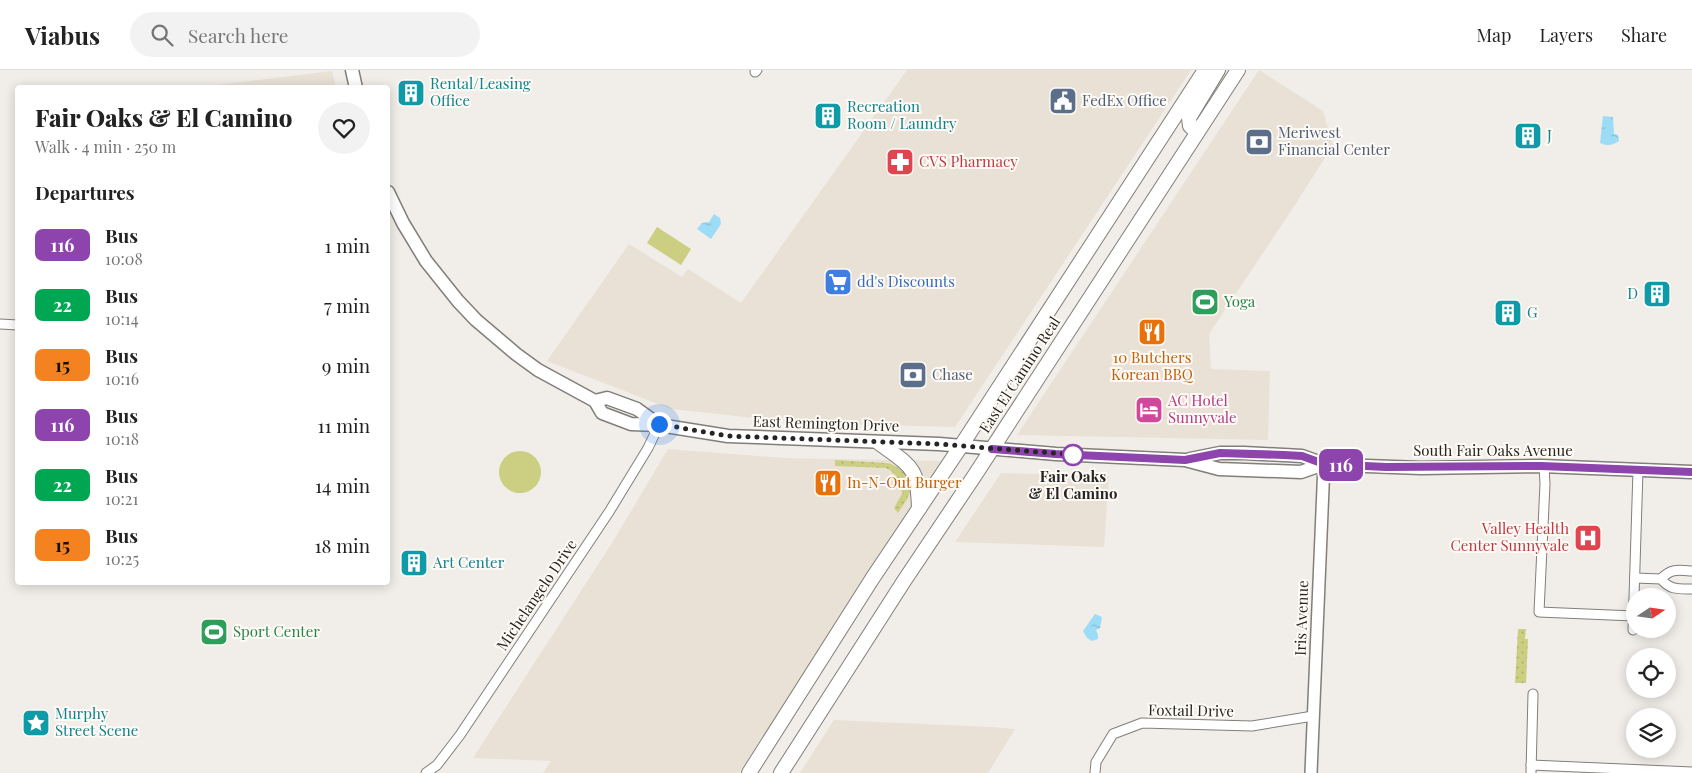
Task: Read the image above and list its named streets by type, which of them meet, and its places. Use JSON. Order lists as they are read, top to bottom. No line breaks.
{"streets":{"main road":["East El Camino Real","East Remington Drive","South Fair Oaks Avenue"],"street":["Michelangelo Drive","Iris Avenue","Foxtail Drive"]},"crossings":[["East El Camino Real","East Remington Drive"],["East El Camino Real","South Fair Oaks Avenue"],["East Remington Drive","South Fair Oaks Avenue"],["East Remington Drive","Michelangelo Drive"],["South Fair Oaks Avenue","Iris Avenue"],["Iris Avenue","Foxtail Drive"]],"places":{"building":["Rental/Leasing Office","Recreation Room / Laundry","J","D","G","Art Center"],"public building":["FedEx Office"],"bank":["Meriwest Financial Center","Chase"],"pharmacy":["CVS Pharmacy"],"supermarket":["dd's Discounts"],"sports":["Yoga","Sport Center"],"restaurant":["10 Butchers Korean BBQ","In-N-Out Burger"],"hotel":["AC Hotel Sunnyvale"],"other":["Fair Oaks & El Camino"],"hospital":["Valley Health Center Sunnyvale"],"place":["Murphy Street Scene"]},"lines":["bus line 116"],"north":"right","page":{"header":"Viabus","search":"Search here","nav":["Map","Layers","Share"],"on_map":"116","heading":[["Fair Oaks & El Camino","Walk · 4 min · 250 m"],"Departures"],"list":[{"mark":"116","name":"Bus","note":"10:08","value":"1 min"},{"mark":"22","name":"Bus","note":"10:14","value":"7 min"},{"mark":"15","name":"Bus","note":"10:16","value":"9 min"},{"mark":"116","name":"Bus","note":"10:18","value":"11 min"},{"mark":"22","name":"Bus","note":"10:21","value":"14 min"},{"mark":"15","name":"Bus","note":"10:25","value":"18 min"}]}}
